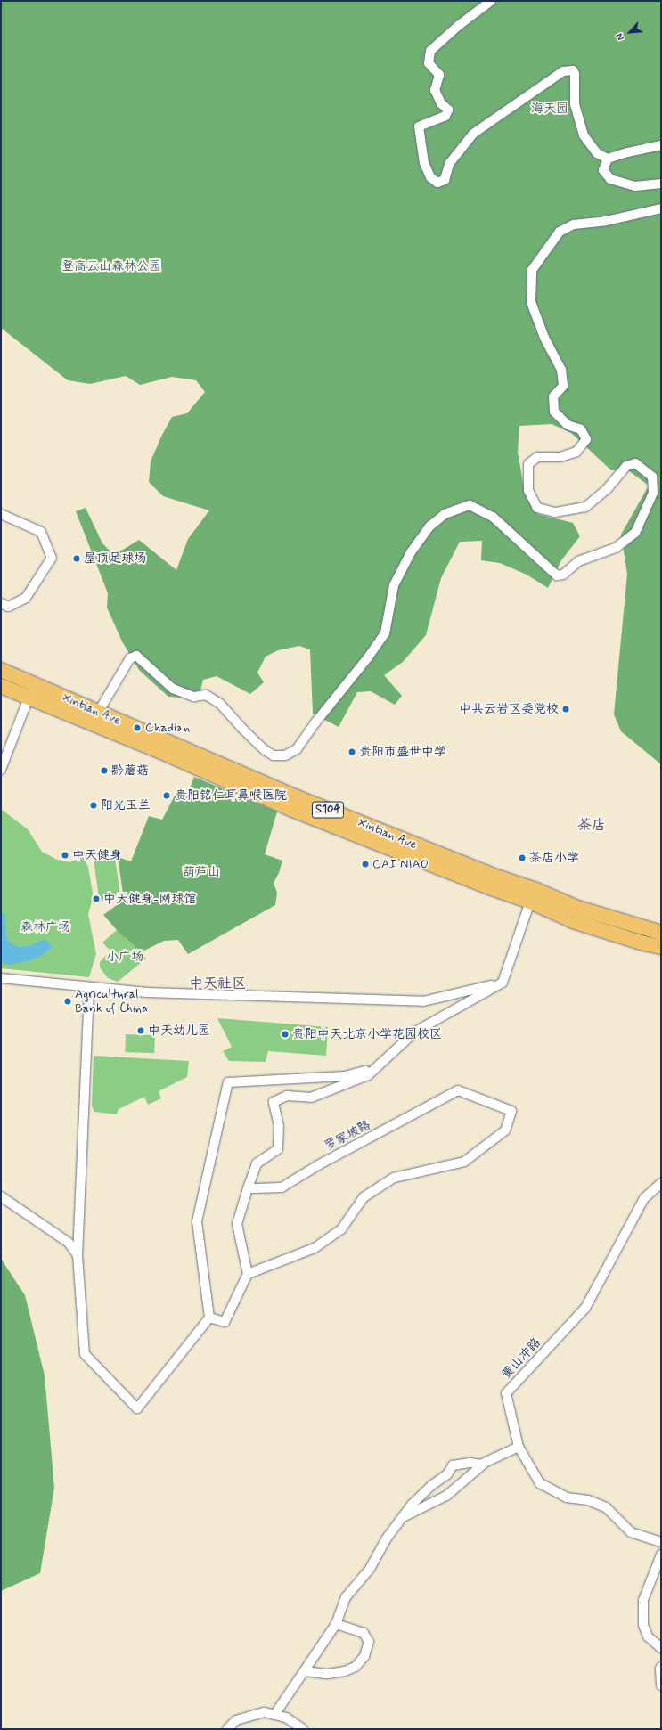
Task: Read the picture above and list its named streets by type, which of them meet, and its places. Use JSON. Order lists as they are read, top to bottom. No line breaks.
{"streets":{"main road":["Xintian Ave","S104"],"street":["罗家坡路","黄山冲路"]},"districts":["茶店","中天社区"],"parks":["海天园","登高云山森林公园","葫芦山","森林广场","小广场"],"places":["屋顶足球场","中共云岩区委党校","Chadian","贵阳市盛世中学","黔蘑菇","贵阳铭仁耳鼻喉医院","阳光玉兰","中天健身","茶店小学","CAI NIAO","中天健身-网球馆","Agricultural Bank of China","中天幼儿园","贵阳中天北京小学花园校区"],"north":"bottom left"}
